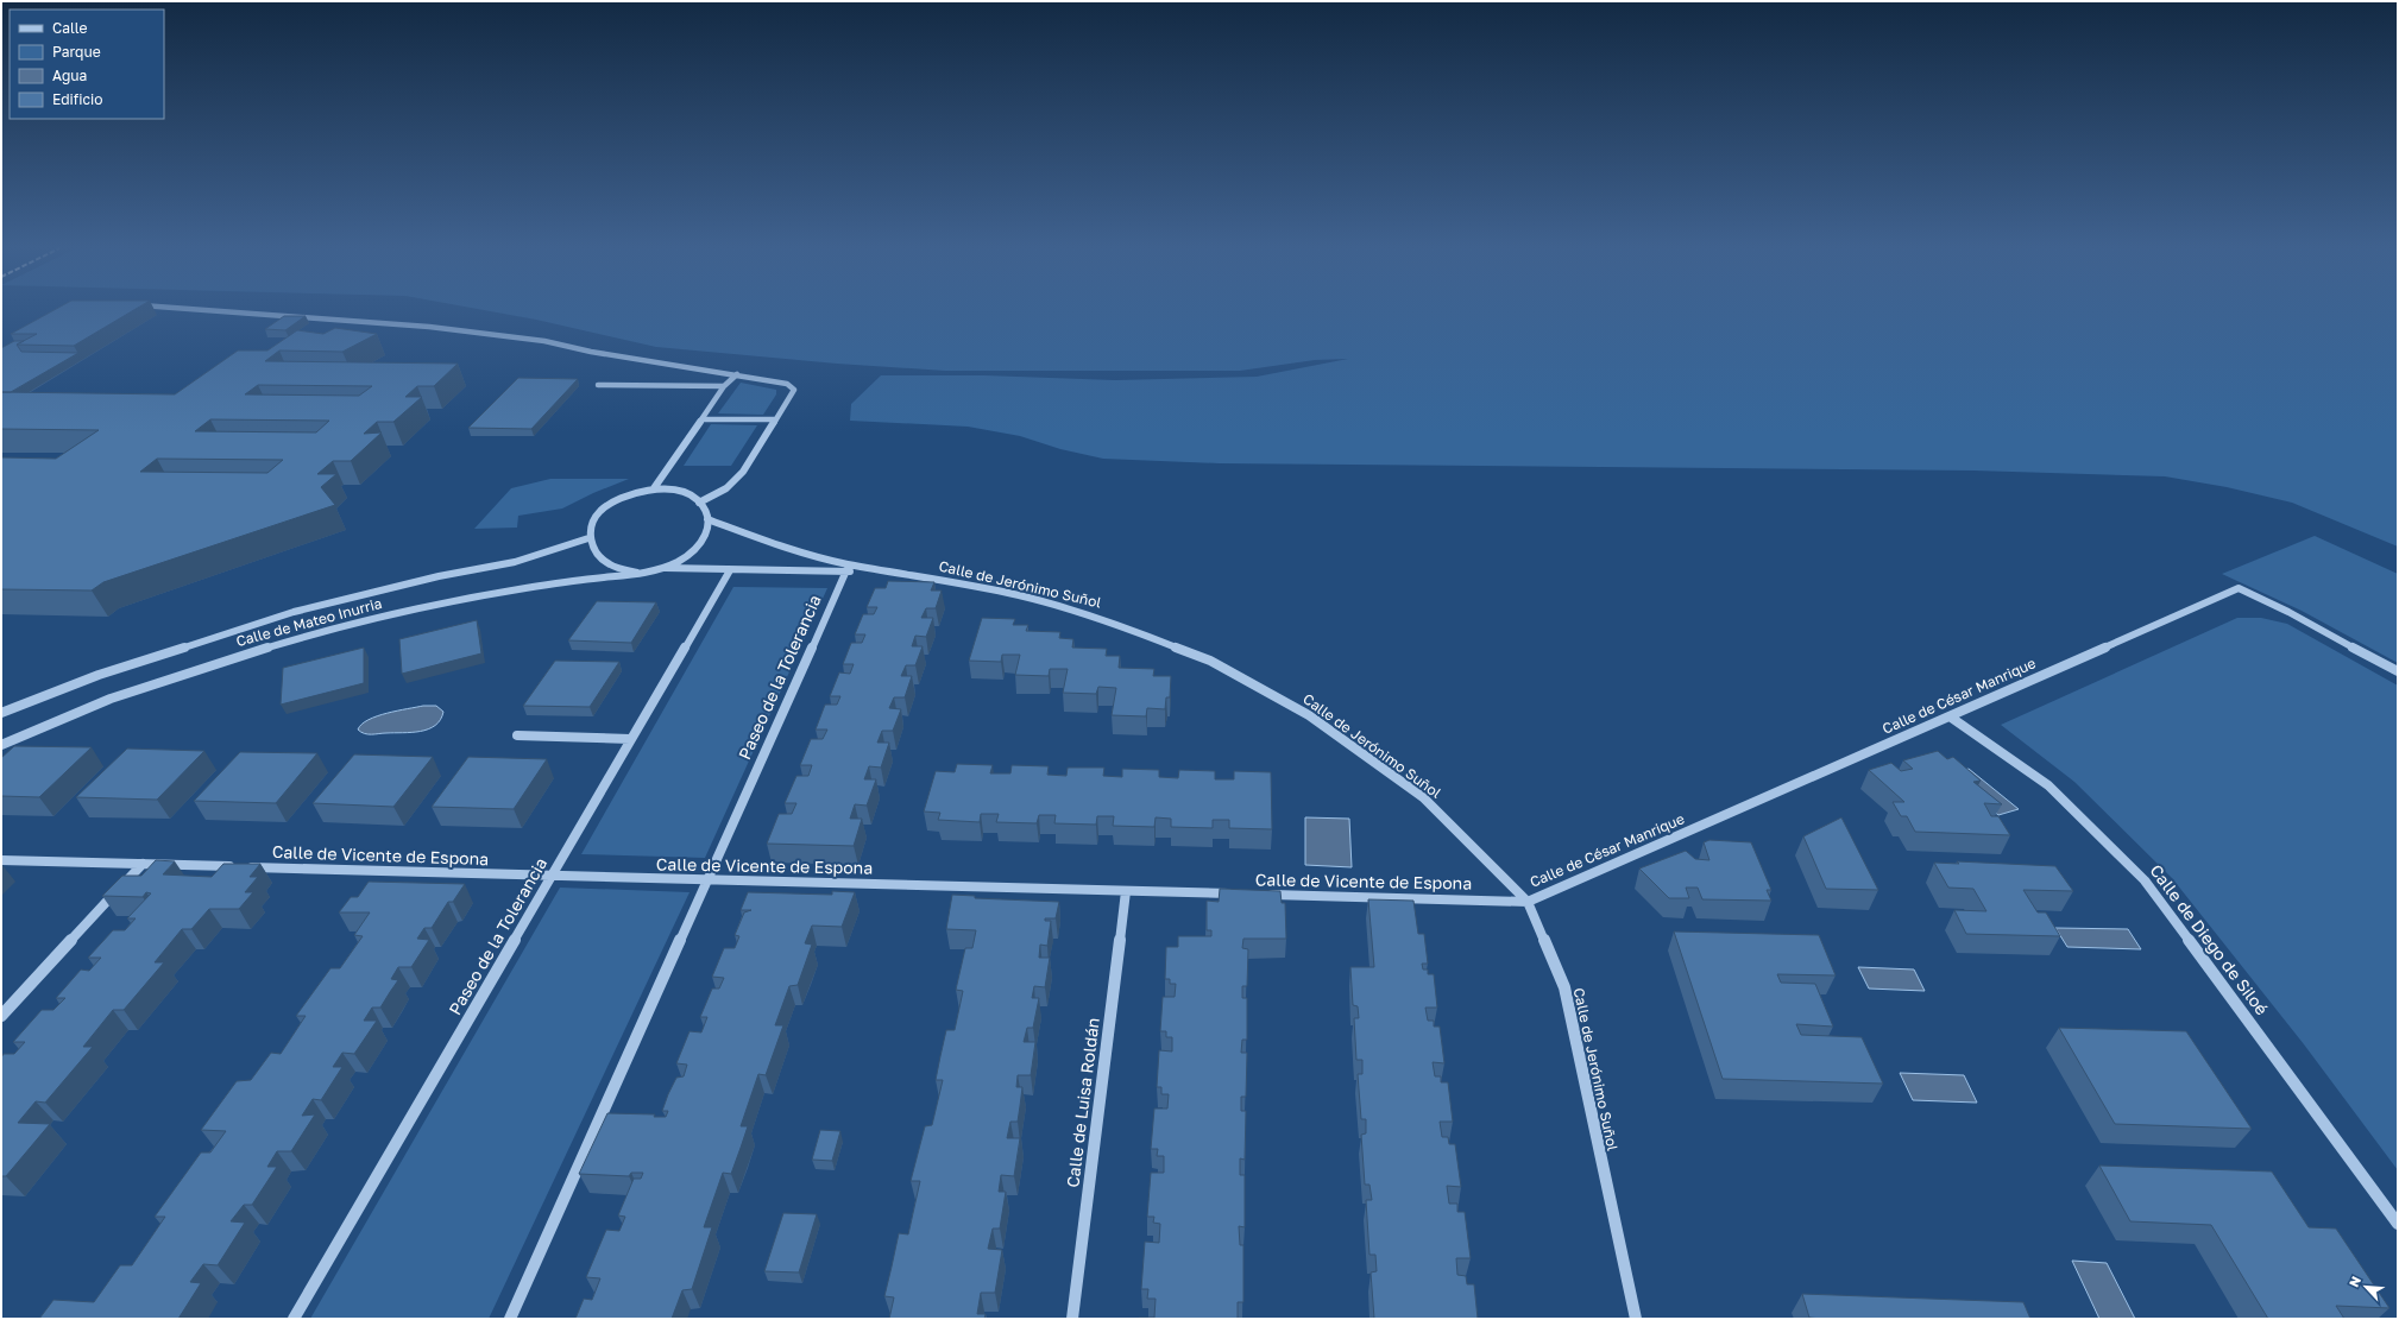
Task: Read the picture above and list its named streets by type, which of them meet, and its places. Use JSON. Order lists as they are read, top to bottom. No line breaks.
{"streets":{"street":["Calle de Jerónimo Suñol","Calle de Mateo Inurria","Paseo de la Tolerancia","Calle de César Manrique","Calle de Vicente de Espona","Calle de Diego de Siloé","Calle de Luisa Roldán"]},"crossings":[["Calle de Jerónimo Suñol","Calle de Mateo Inurria"],["Calle de Jerónimo Suñol","Paseo de la Tolerancia"],["Calle de Jerónimo Suñol","Calle de César Manrique"],["Calle de Jerónimo Suñol","Calle de Vicente de Espona"],["Paseo de la Tolerancia","Calle de Vicente de Espona"],["Calle de César Manrique","Calle de Vicente de Espona"],["Calle de César Manrique","Calle de Diego de Siloé"],["Calle de Vicente de Espona","Calle de Luisa Roldán"]],"legend":["Calle","Parque","Agua","Edificio"],"north":"top left"}
